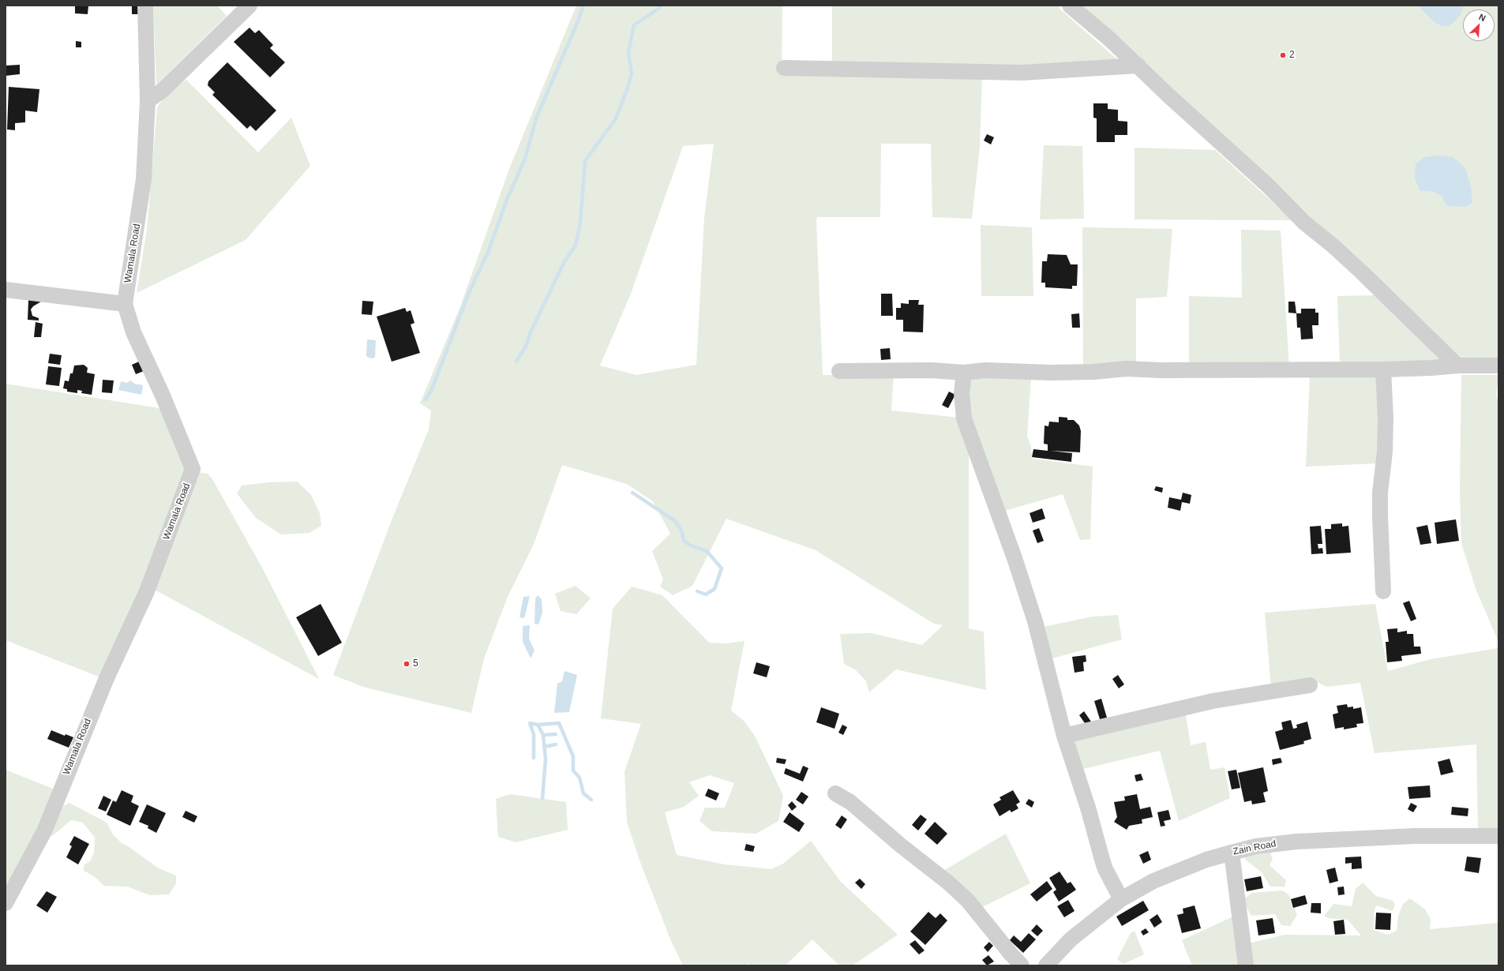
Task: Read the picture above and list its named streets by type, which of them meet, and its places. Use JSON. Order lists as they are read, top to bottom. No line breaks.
{"streets":{"street":["Wamala Road","Zain Road"]},"places":["2","5"],"north":"top right"}
